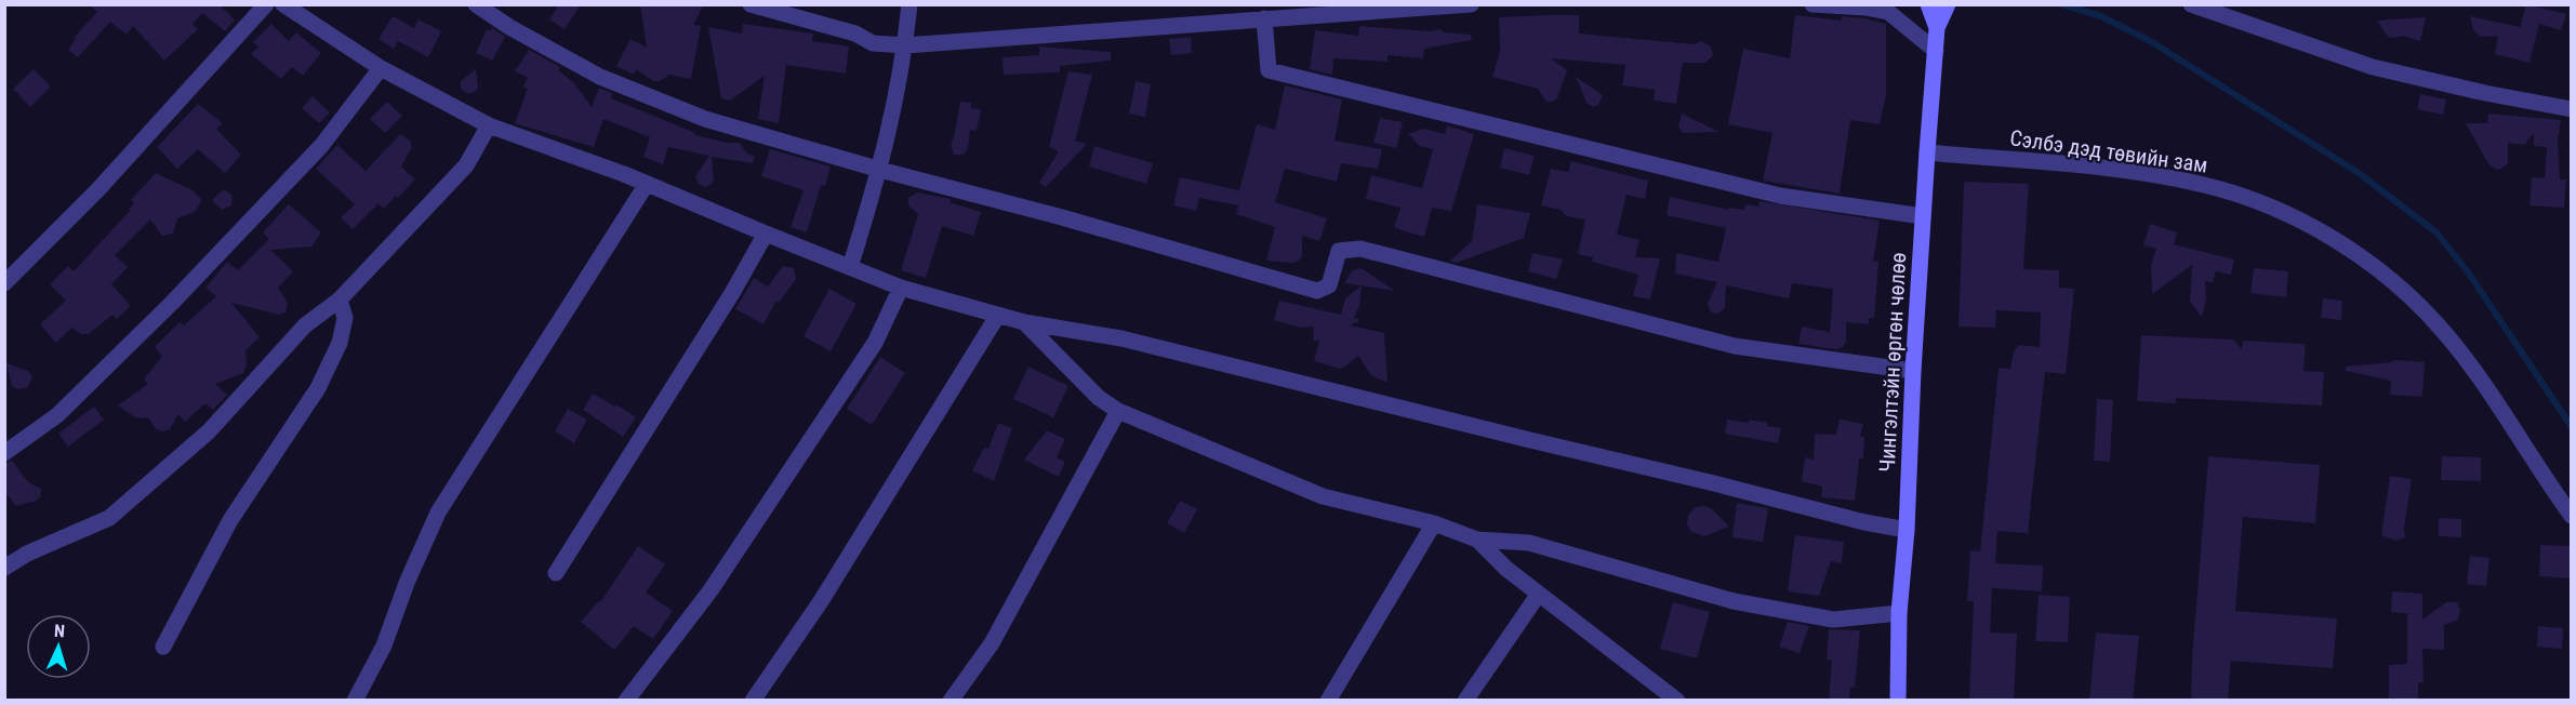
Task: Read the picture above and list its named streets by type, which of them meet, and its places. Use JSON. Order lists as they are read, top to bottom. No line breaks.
{"streets":{"main road":["Чингэлтэйн өргөн чөлөө"],"street":["Сэлбэ дэд төвийн зам"]},"crossings":[["Сэлбэ дэд төвийн зам","Чингэлтэйн өргөн чөлөө"]],"north":"top"}
